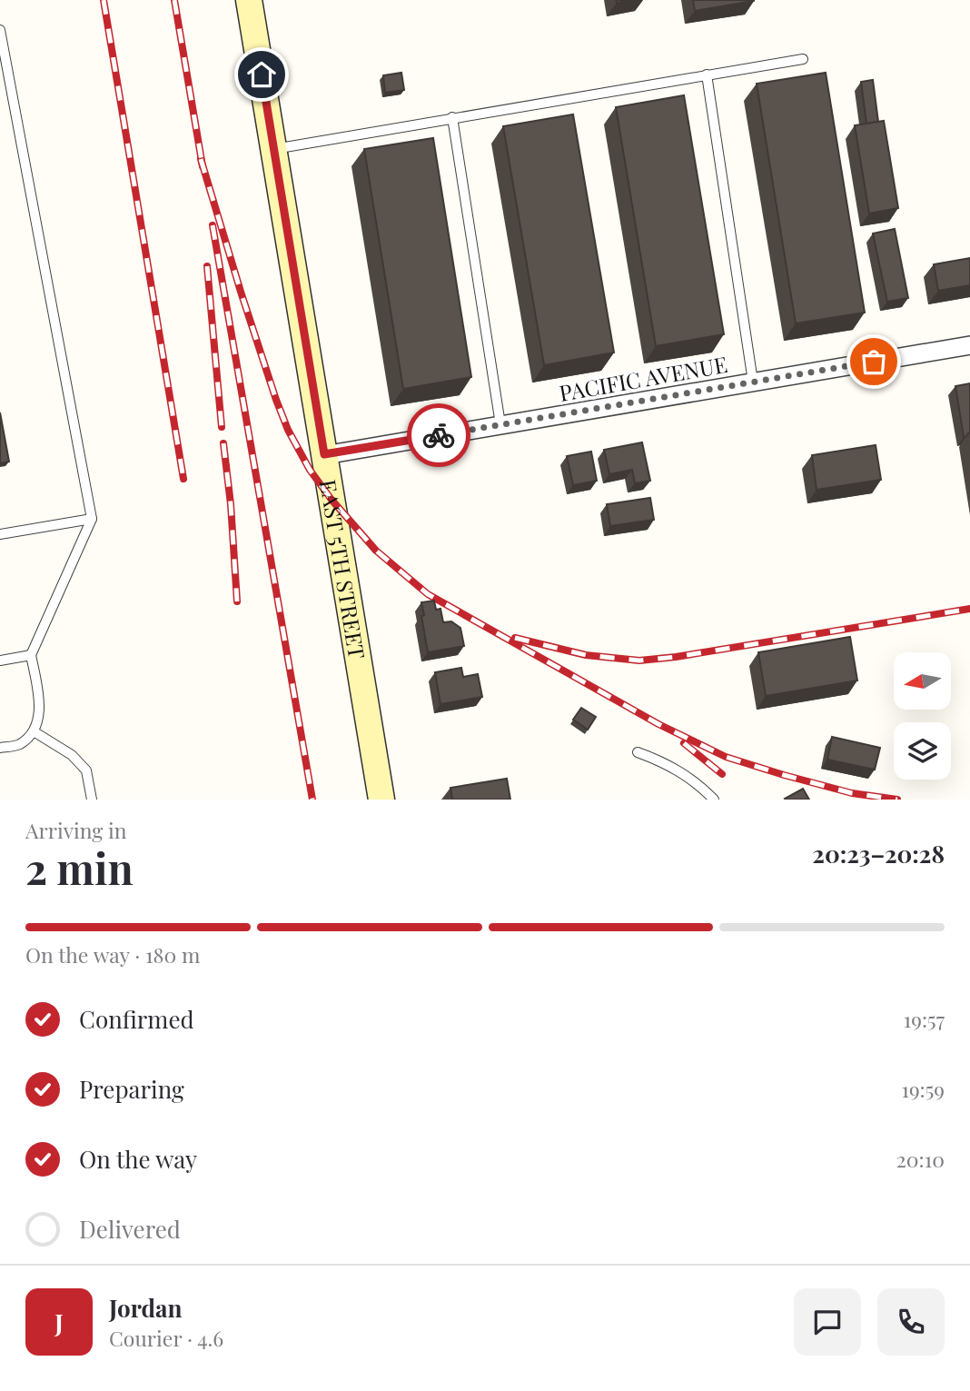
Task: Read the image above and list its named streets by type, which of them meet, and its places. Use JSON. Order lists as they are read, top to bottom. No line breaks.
{"streets":{"main road":["EAST 5TH STREET"],"street":["PACIFIC AVENUE"]},"crossings":[["PACIFIC AVENUE","EAST 5TH STREET"]],"north":"left","page":{"heading":["2 min","Arriving in","20:23–20:28"],"panel":["Jordan","Courier · 4.6"],"bar":"On the way · 180 m","list":[["Confirmed","19:57"],["Preparing","19:59"],["On the way","20:10"],"Delivered"],"round":"J"}}
